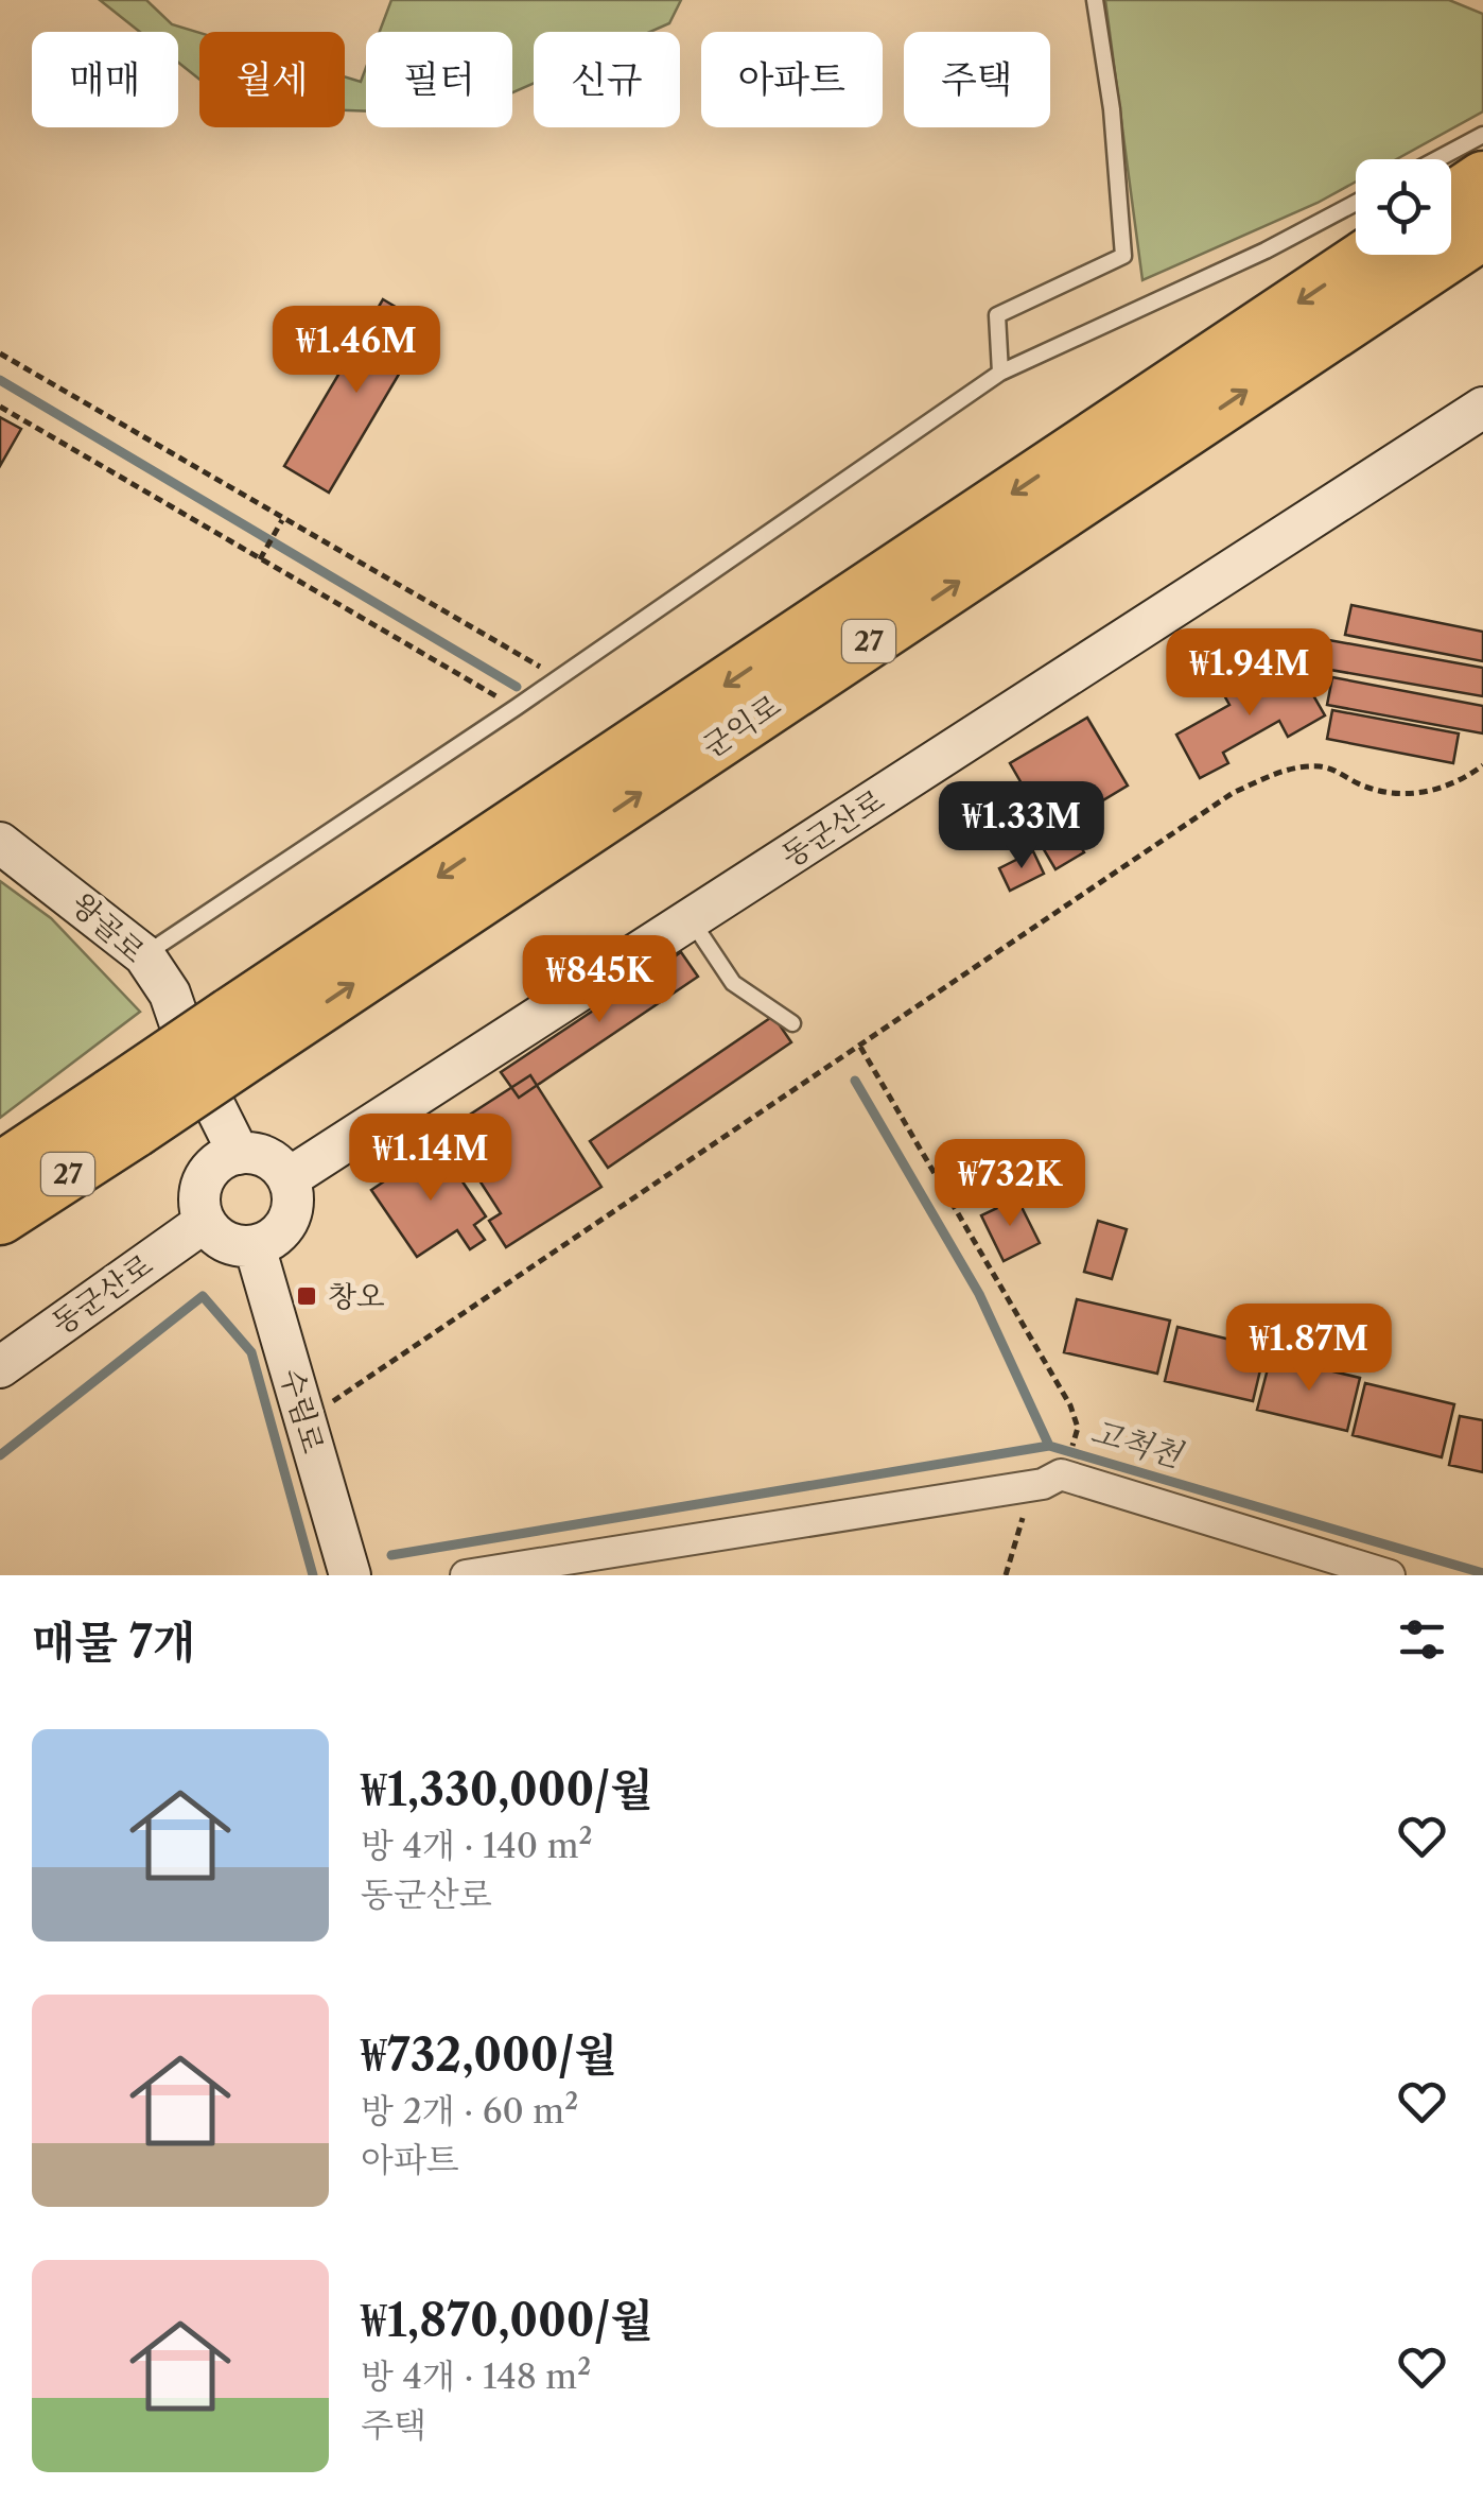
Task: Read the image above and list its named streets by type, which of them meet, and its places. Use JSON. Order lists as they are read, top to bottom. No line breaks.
{"streets":{"highway":["27","군익로"],"street":["동군산로","왕골로","수림로"]},"crossings":[["동군산로","왕골로"],["동군산로","수림로"],["왕골로","수림로"]],"water":["고척천"],"places":{"transit":["창오"]},"page":{"chip":["매매","월세","필터","신규","아파트","주택"],"price":["₩1.46M","₩1.94M","₩1.33M","₩845K","₩1.14M","₩732K","₩1.87M"],"heading":"매물 7개","list":[{"name":"₩1,330,000/월","note":"방 4개 · 140 m² · 동군산로"},{"name":"₩732,000/월","note":"방 2개 · 60 m² · 아파트"},{"name":"₩1,870,000/월","note":"방 4개 · 148 m² · 주택"}]}}
